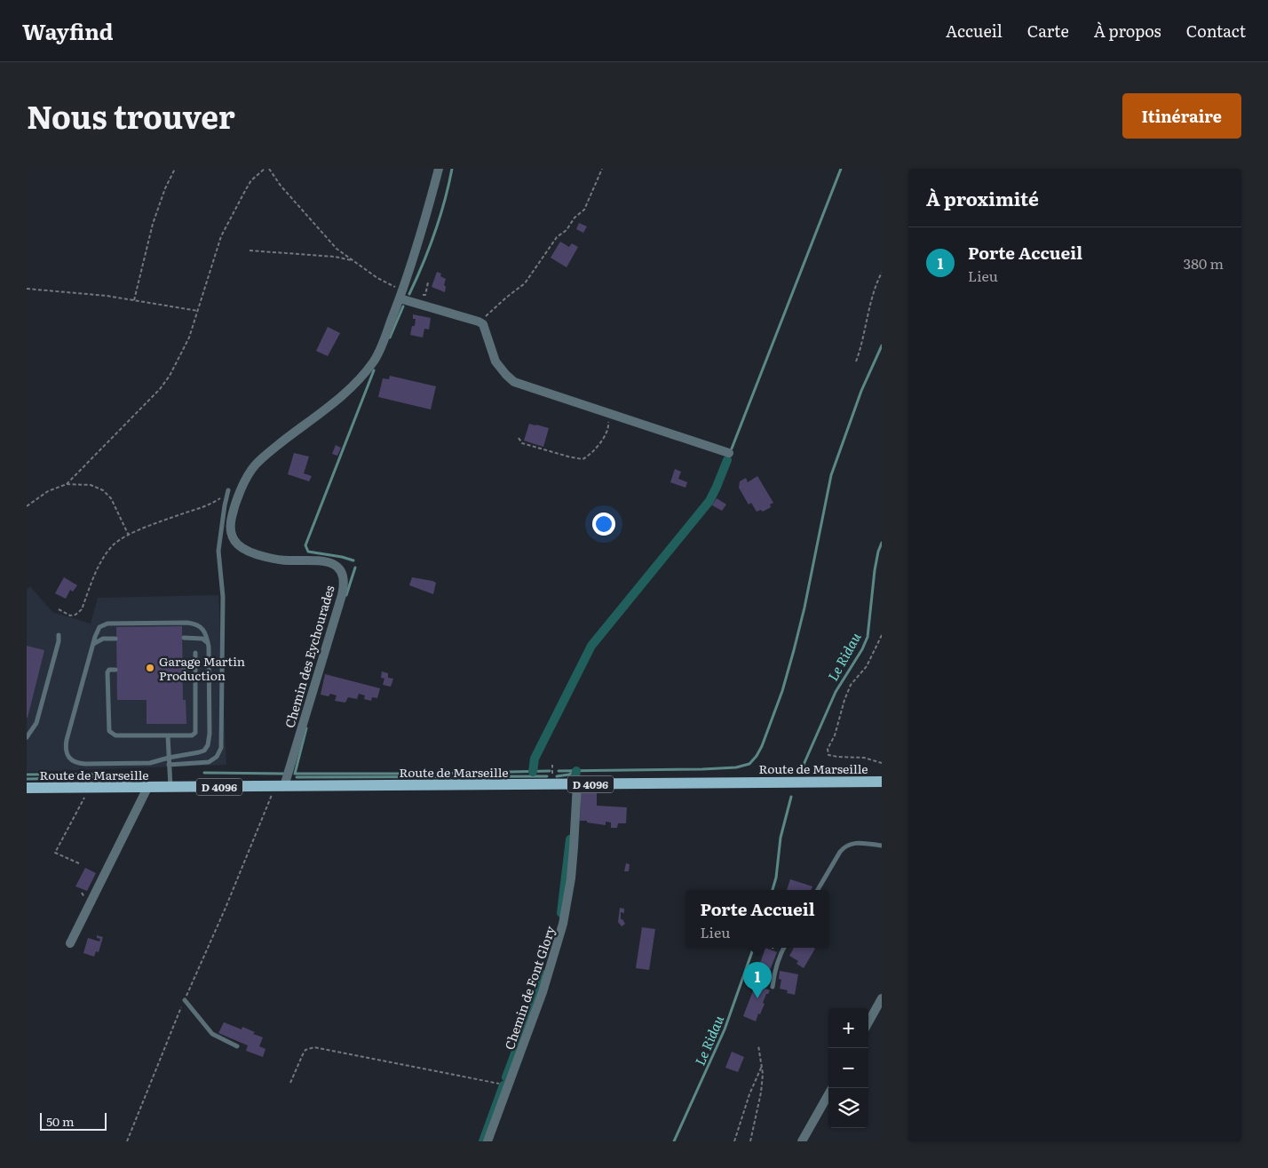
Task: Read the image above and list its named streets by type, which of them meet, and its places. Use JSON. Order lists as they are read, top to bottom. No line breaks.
{"streets":{"main road":["Route de Marseille","D 4096"],"street":["Chemin des Eychourades","Chemin de Font Glory"]},"crossings":[["Chemin des Eychourades","Route de Marseille"],["Route de Marseille","Chemin de Font Glory"]],"water":["Le Ridau"],"places":["Garage Martin Production"],"scale_bar":"50 m","page":{"header":"Wayfind","nav":["Accueil","Carte","À propos","Contact"],"title":"Nous trouver","buttons":"Itinéraire","heading":"À proximité","list":[{"mark":"1","name":"Porte Accueil","note":"Lieu","value":"380 m"}],"popup":["Porte Accueil","Lieu"],"pins":"1","map_buttons":["+","−"],"scale":"50 m"}}
